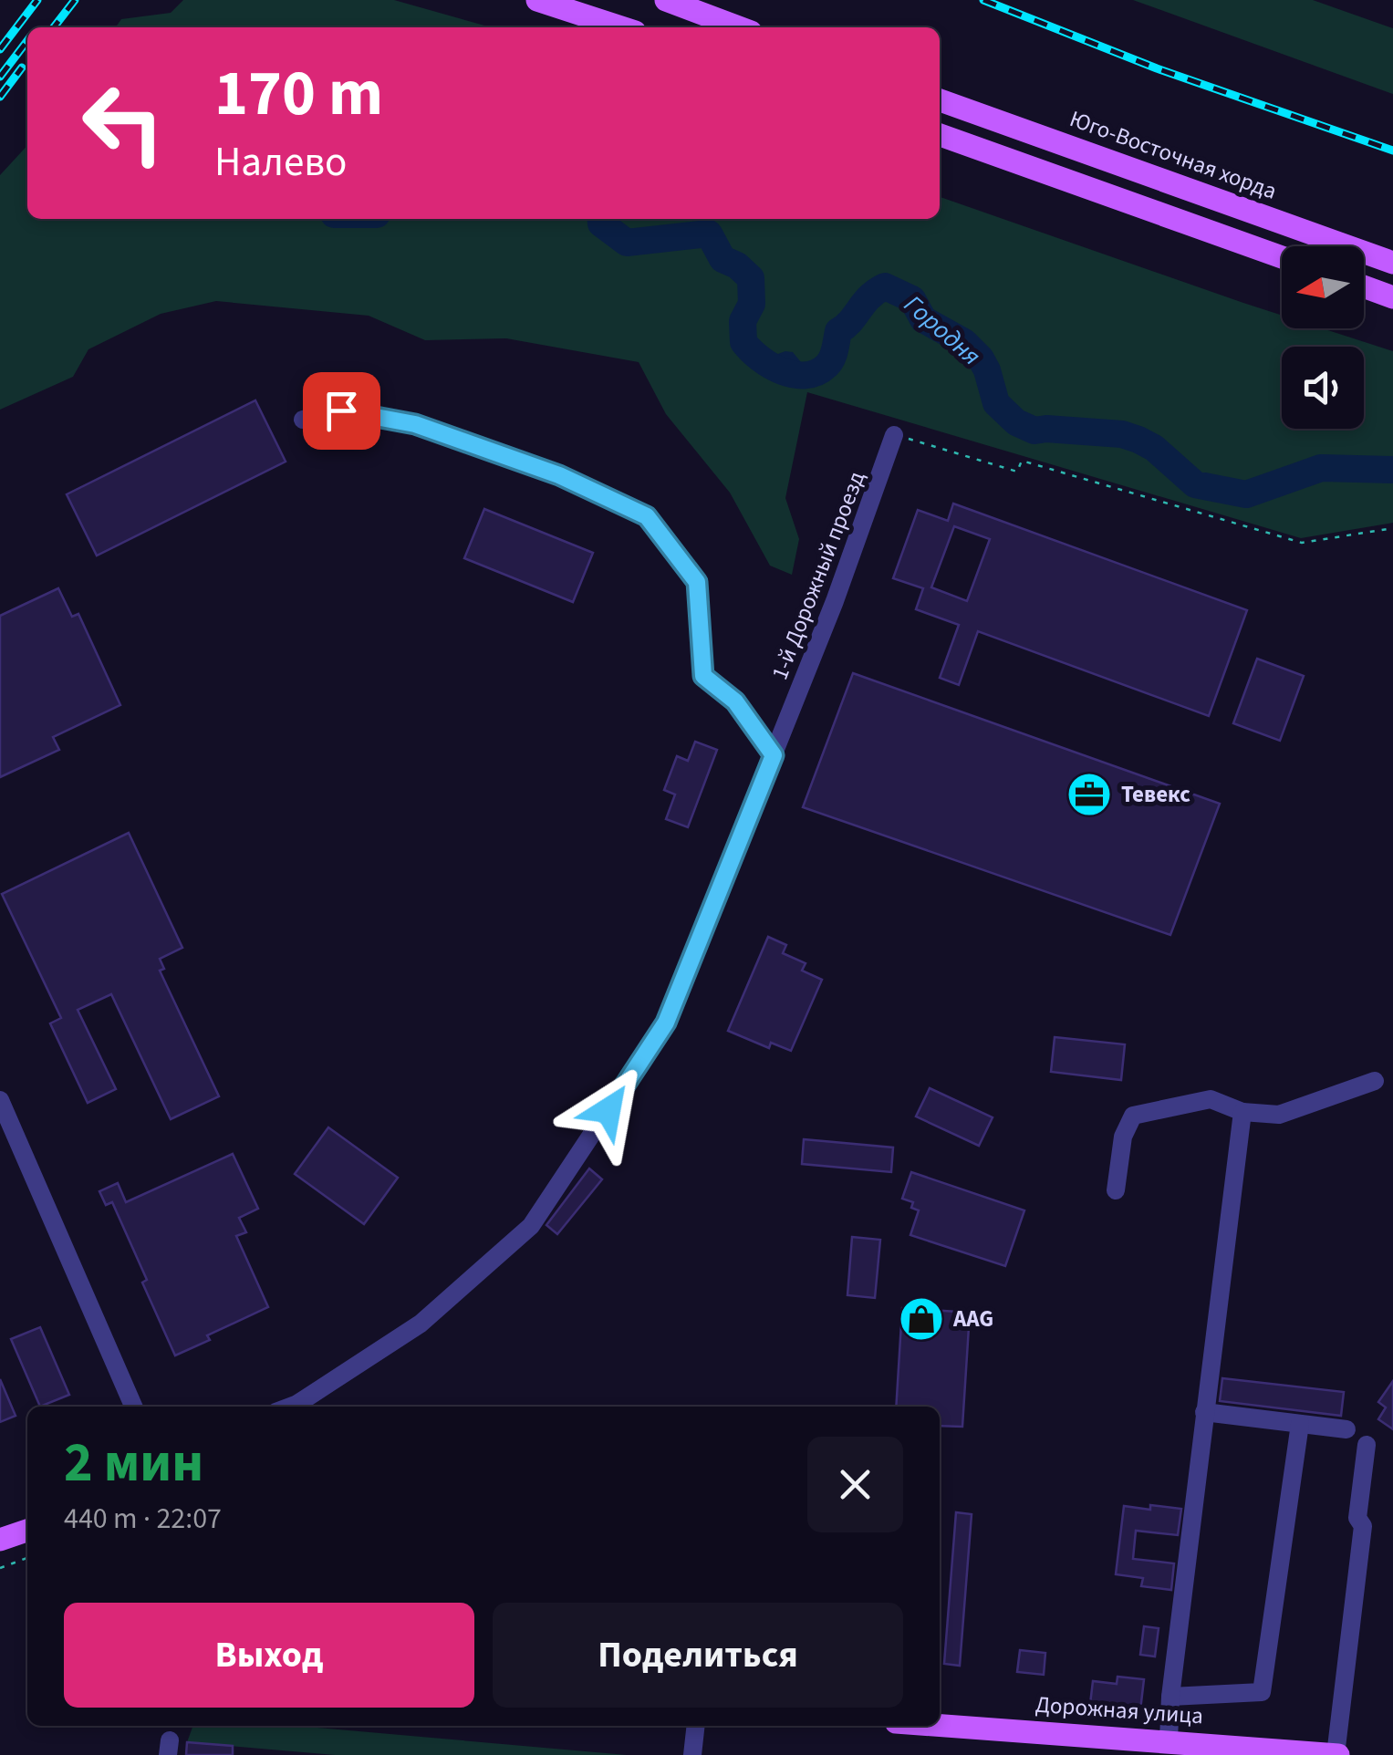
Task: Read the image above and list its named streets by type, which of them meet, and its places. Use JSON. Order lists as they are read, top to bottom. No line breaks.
{"streets":{"main road":["Юго-Восточная хорда","Дорожная улица"],"street":["1-й Дорожный проезд"]},"water":["Городня"],"places":{"office":["Тевекс"],"shop":["AAG"]},"north":"left","page":{"turn":["170 m","Налево"],"heading":["2 мин","440 m · 22:07"],"buttons":["Выход","Поделиться"]}}
